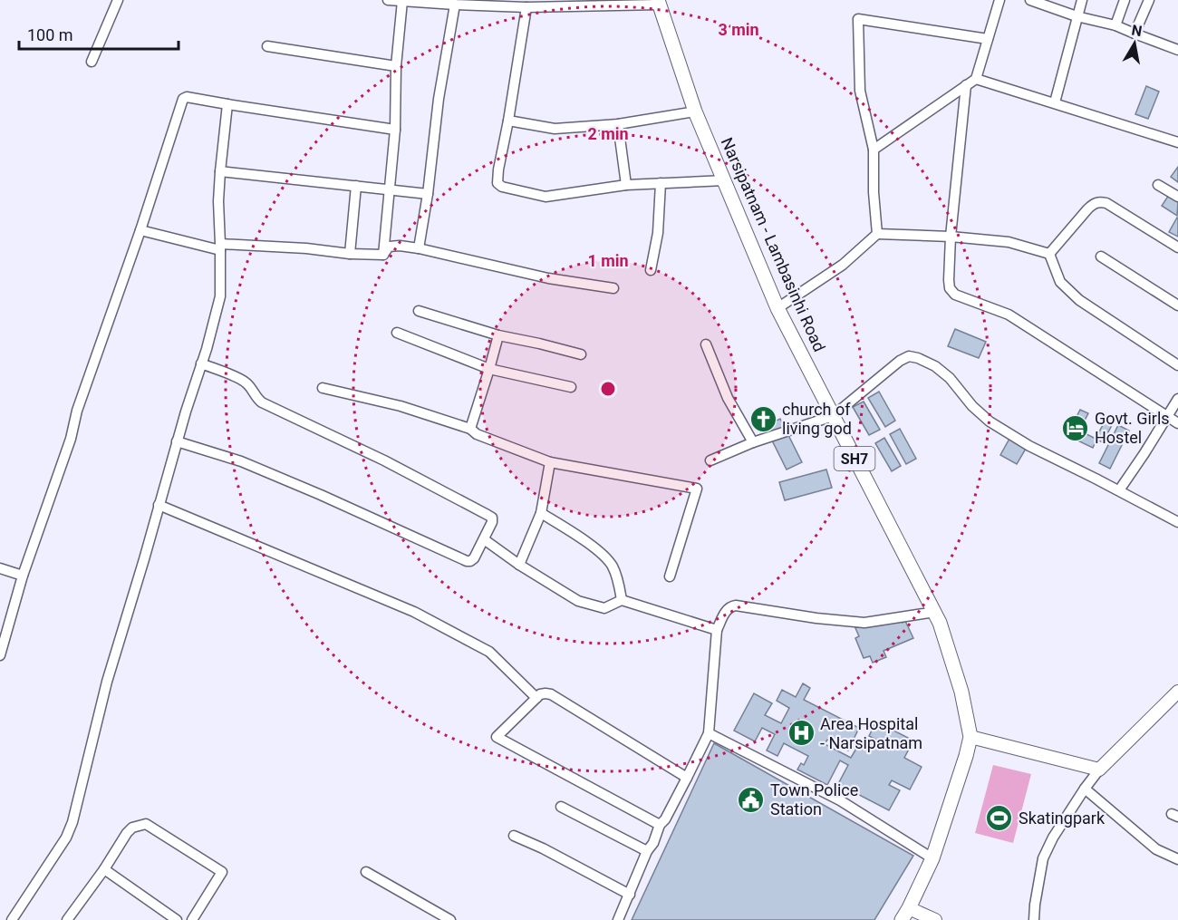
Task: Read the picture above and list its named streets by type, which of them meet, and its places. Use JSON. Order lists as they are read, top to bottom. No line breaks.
{"streets":{"main road":["Narsipatnam - Lambasinhi Road","SH7"]},"places":{"church":["church of living god"],"hotel":["Govt. Girls Hostel"],"hospital":["Area Hospital - Narsipatnam"],"public building":["Town Police Station"],"sports":["Skatingpark"]},"scale_bar":"100 m","north":"top","rings":["3 min","2 min","1 min"]}
